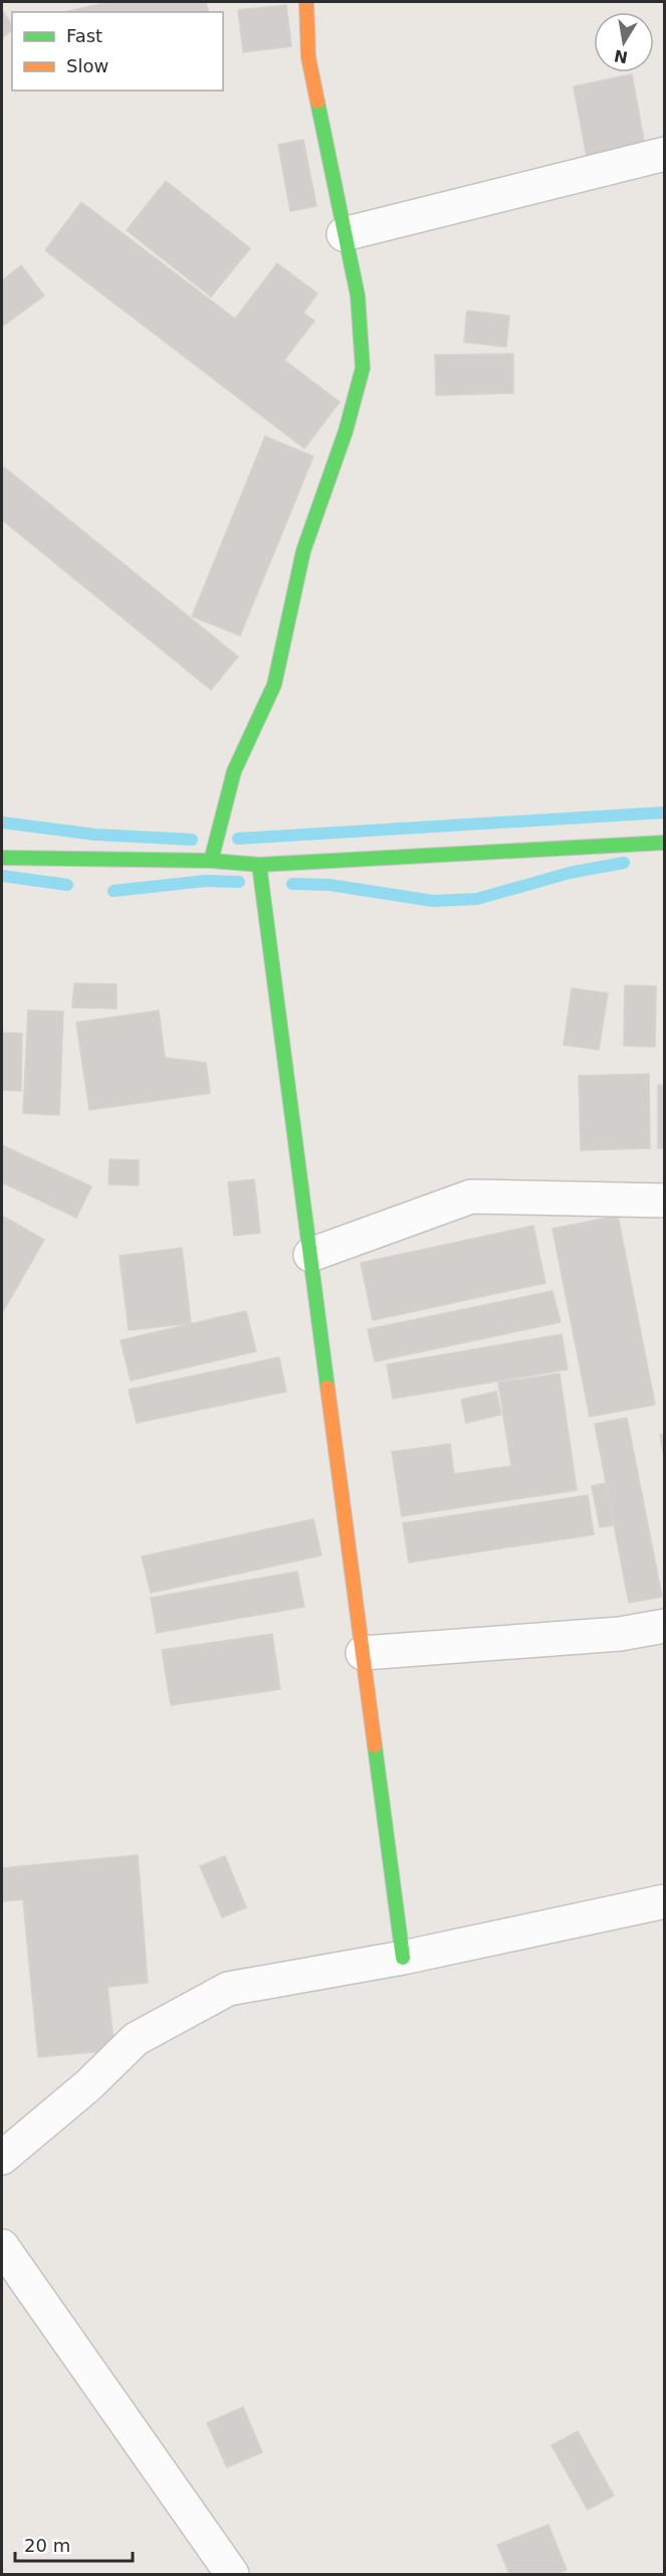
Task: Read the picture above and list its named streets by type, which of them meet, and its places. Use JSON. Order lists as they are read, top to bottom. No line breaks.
{"legend":["Fast","Slow"],"scale_bar":"20 m","north":"bottom"}
